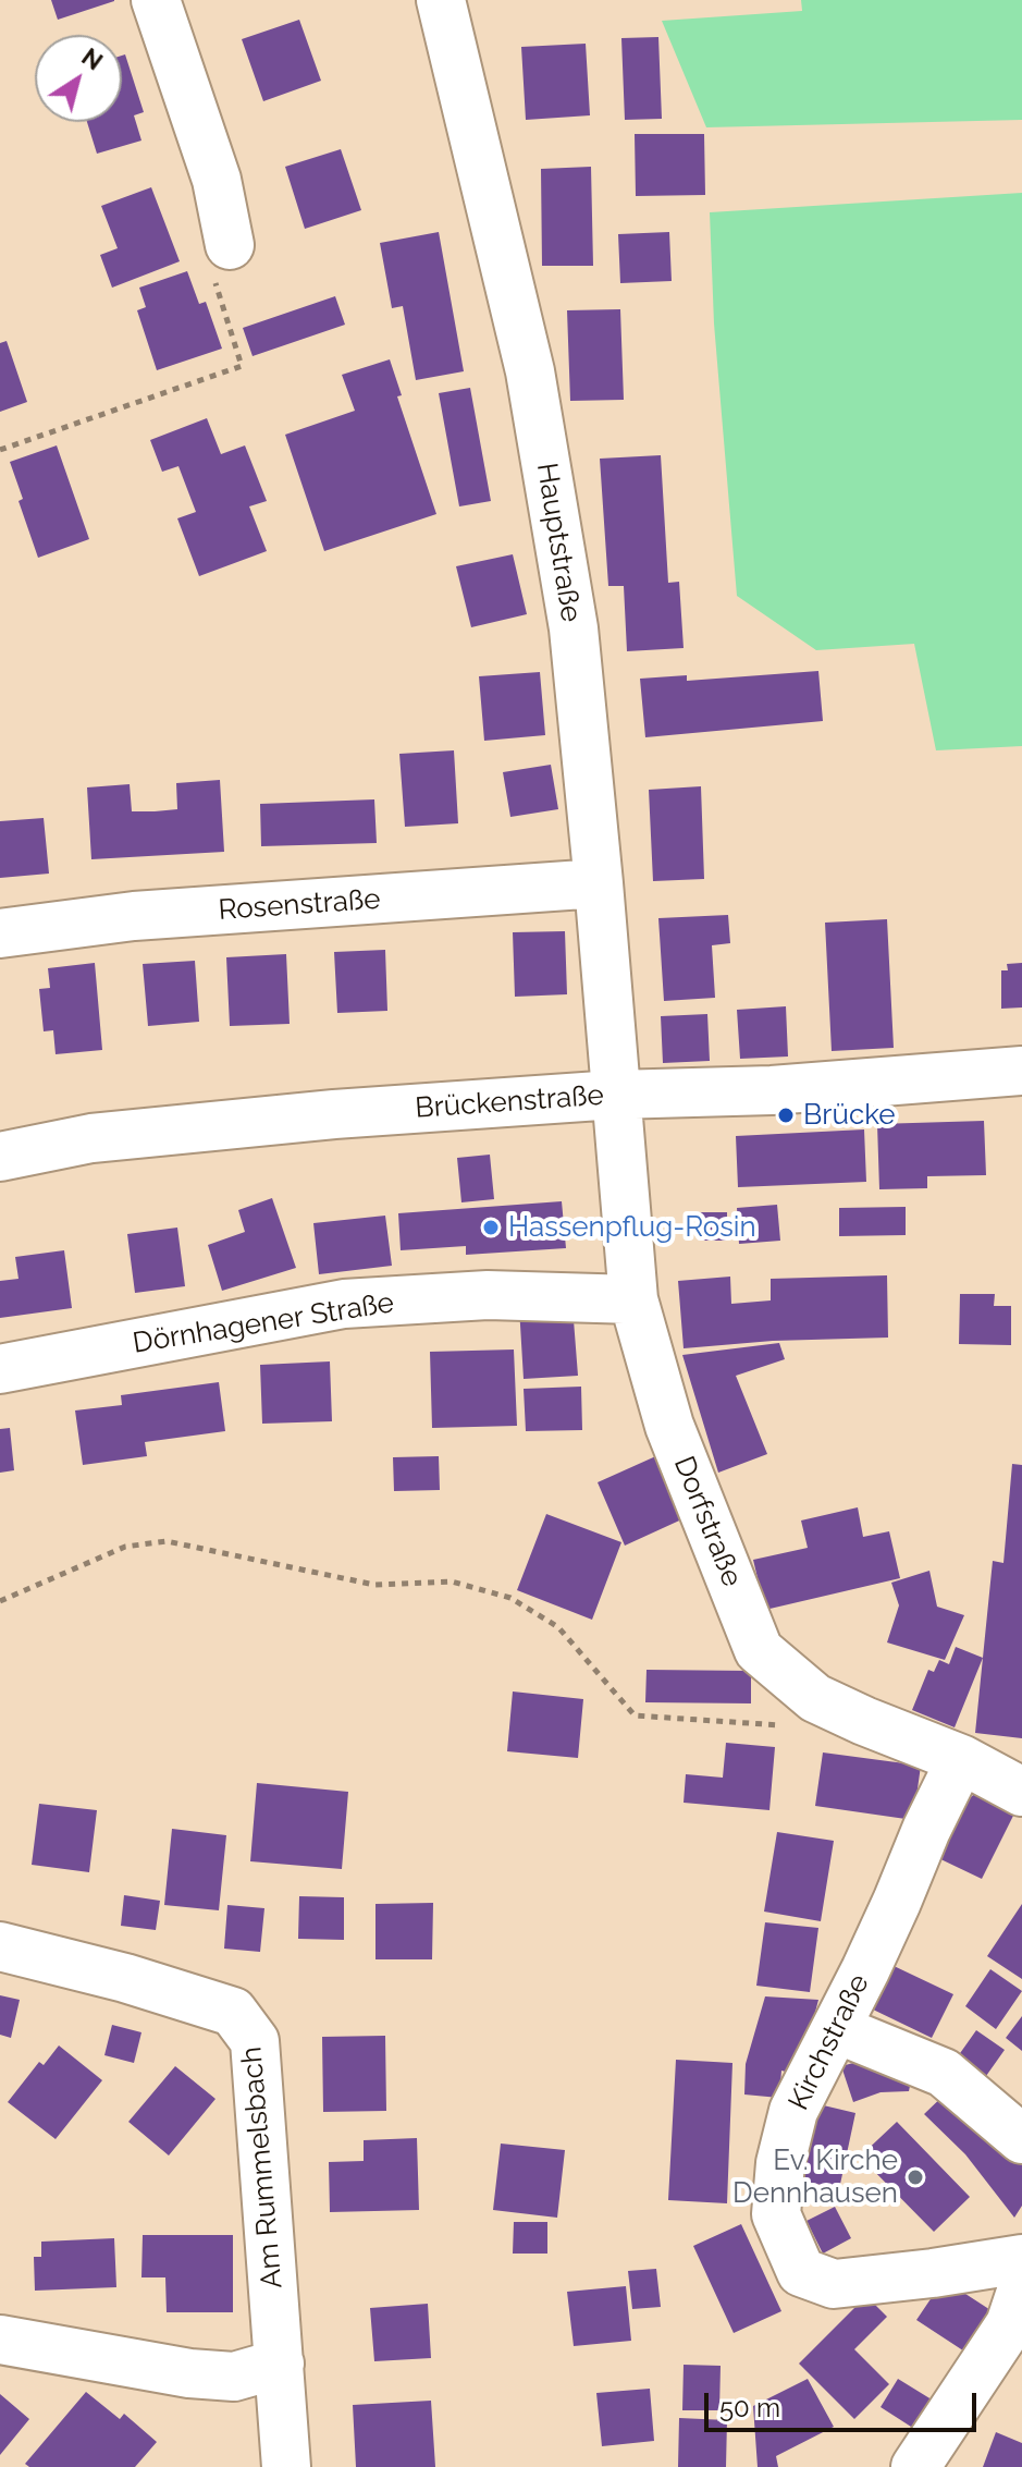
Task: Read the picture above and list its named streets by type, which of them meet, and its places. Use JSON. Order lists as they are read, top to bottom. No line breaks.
{"streets":{"street":["Hauptstraße","Rosenstraße","Brückenstraße","Dörnhagener Straße","Dorfstraße","Kirchstraße","Am Rummelsbach"]},"crossings":[["Hauptstraße","Rosenstraße"],["Hauptstraße","Brückenstraße"],["Hauptstraße","Dorfstraße"],["Brückenstraße","Dorfstraße"],["Dörnhagener Straße","Dorfstraße"],["Dorfstraße","Kirchstraße"]],"places":["Brücke","Hassenpflug-Rosin","Ev. Kirche Dennhausen"],"scale_bar":"50 m","north":"top right"}
